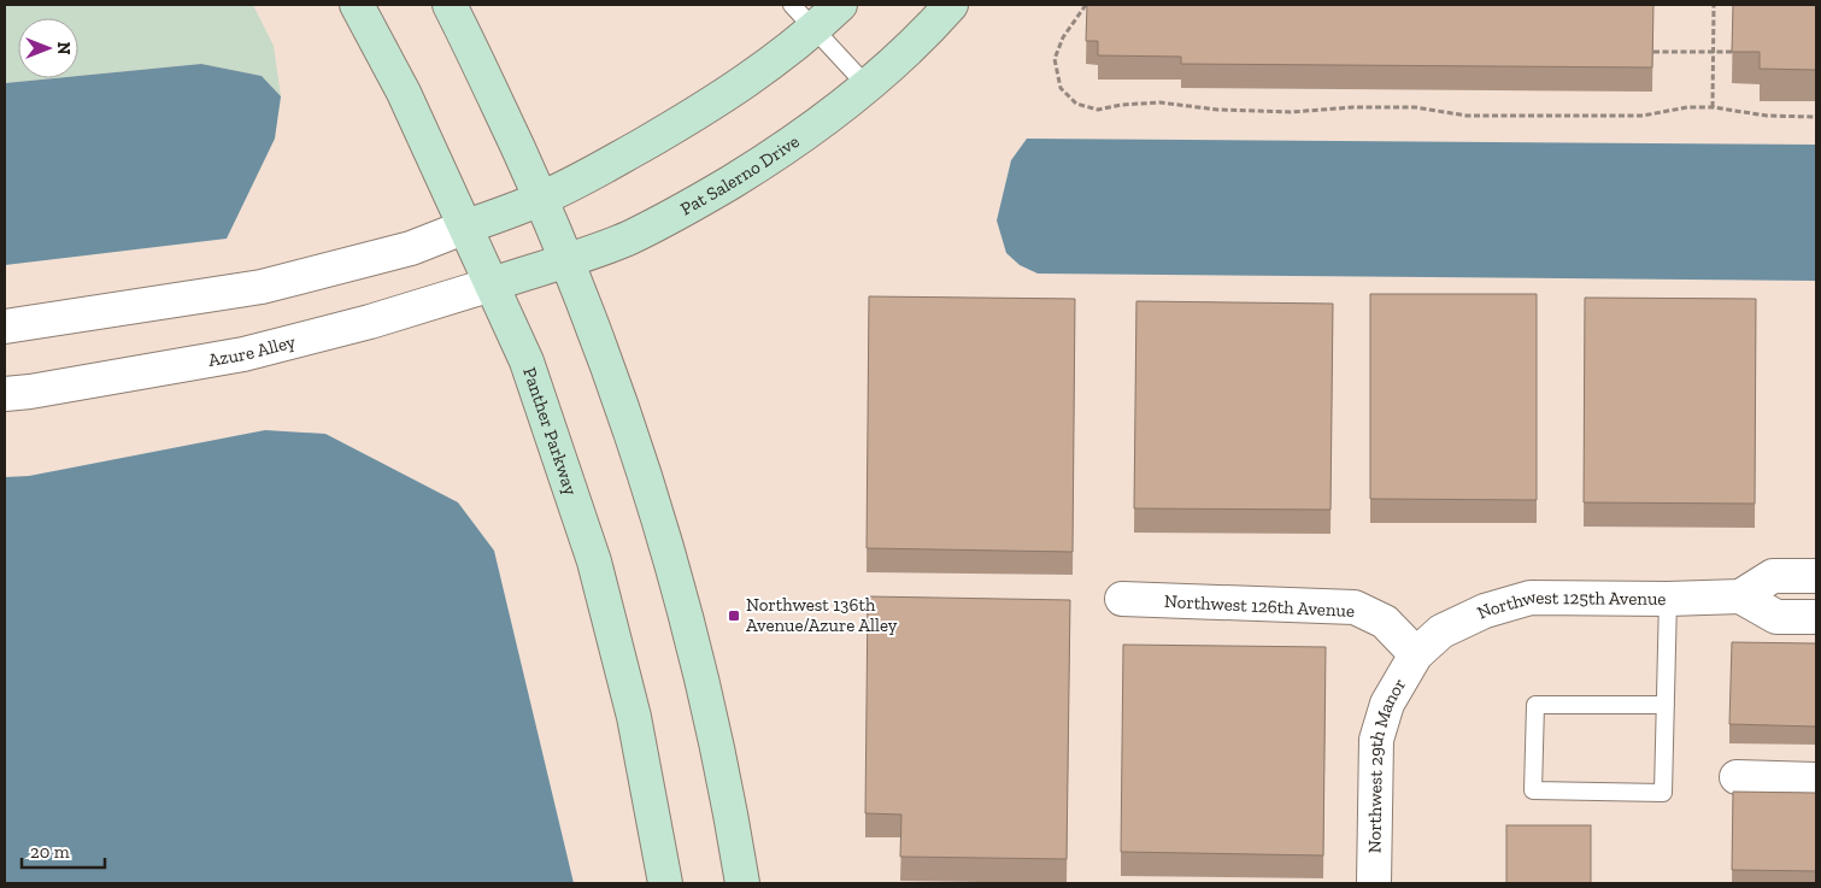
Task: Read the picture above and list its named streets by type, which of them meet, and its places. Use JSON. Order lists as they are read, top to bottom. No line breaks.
{"streets":{"main road":["Pat Salerno Drive","Panther Parkway"],"street":["Azure Alley","Northwest 126th Avenue","Northwest 125th Avenue","Northwest 29th Manor"]},"crossings":[["Pat Salerno Drive","Azure Alley"],["Pat Salerno Drive","Panther Parkway"],["Azure Alley","Panther Parkway"],["Northwest 126th Avenue","Northwest 125th Avenue"],["Northwest 126th Avenue","Northwest 29th Manor"],["Northwest 125th Avenue","Northwest 29th Manor"]],"places":{"transit":["Northwest 136th Avenue/Azure Alley"]},"scale_bar":"20 m","north":"right"}
